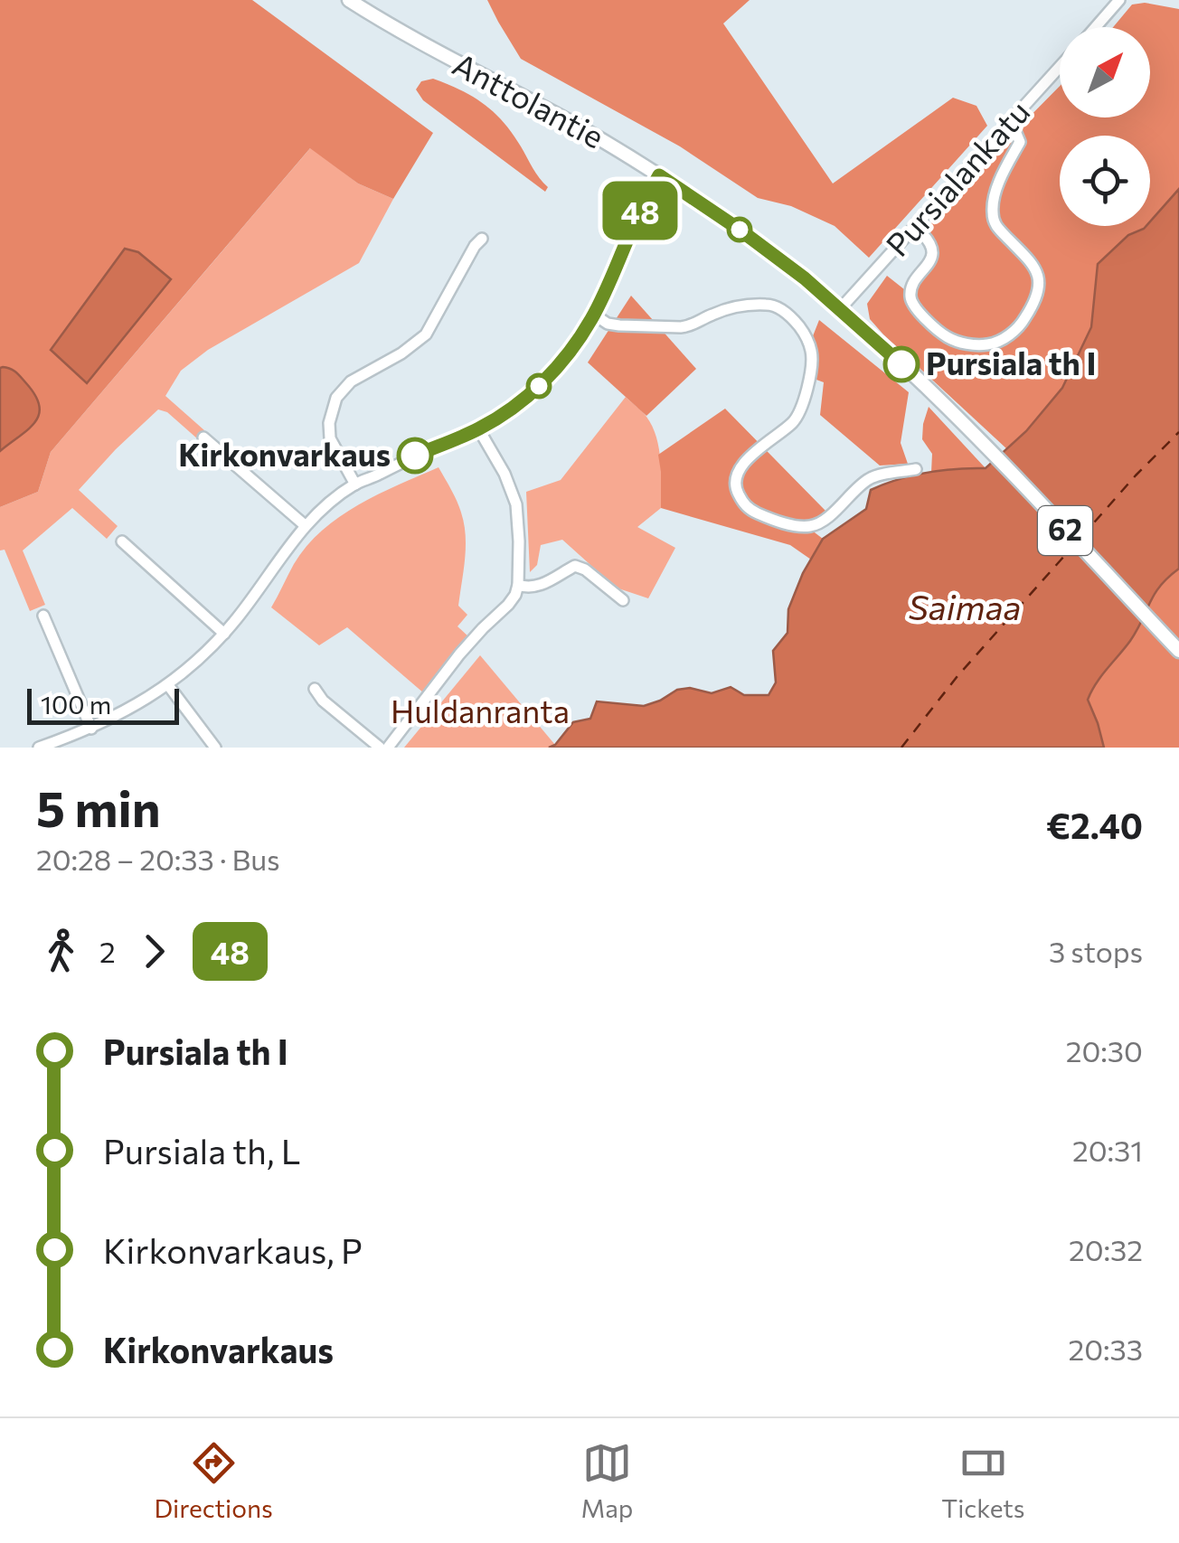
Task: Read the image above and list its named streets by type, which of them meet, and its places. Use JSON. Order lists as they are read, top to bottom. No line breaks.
{"streets":{"main road":["Anttolantie","62"],"street":["Pursialankatu"]},"crossings":[["Anttolantie","Pursialankatu"]],"water":["Saimaa"],"parks":["Huldanranta"],"places":["Pursiala th I","Kirkonvarkaus"],"lines":["bus line 48"],"scale_bar":"100 m","north":"top right","page":{"on_map":"48","scale":"100 m","heading":["5 min","20:28 – 20:33 · Bus","€2.40"],"legs":["2","48","3 stops"],"list":[{"name":"Pursiala th I","value":"20:30"},{"name":"Pursiala th, L","value":"20:31"},{"name":"Kirkonvarkaus, P","value":"20:32"},{"name":"Kirkonvarkaus","value":"20:33"}],"tabs":["Directions","Map","Tickets"]}}
